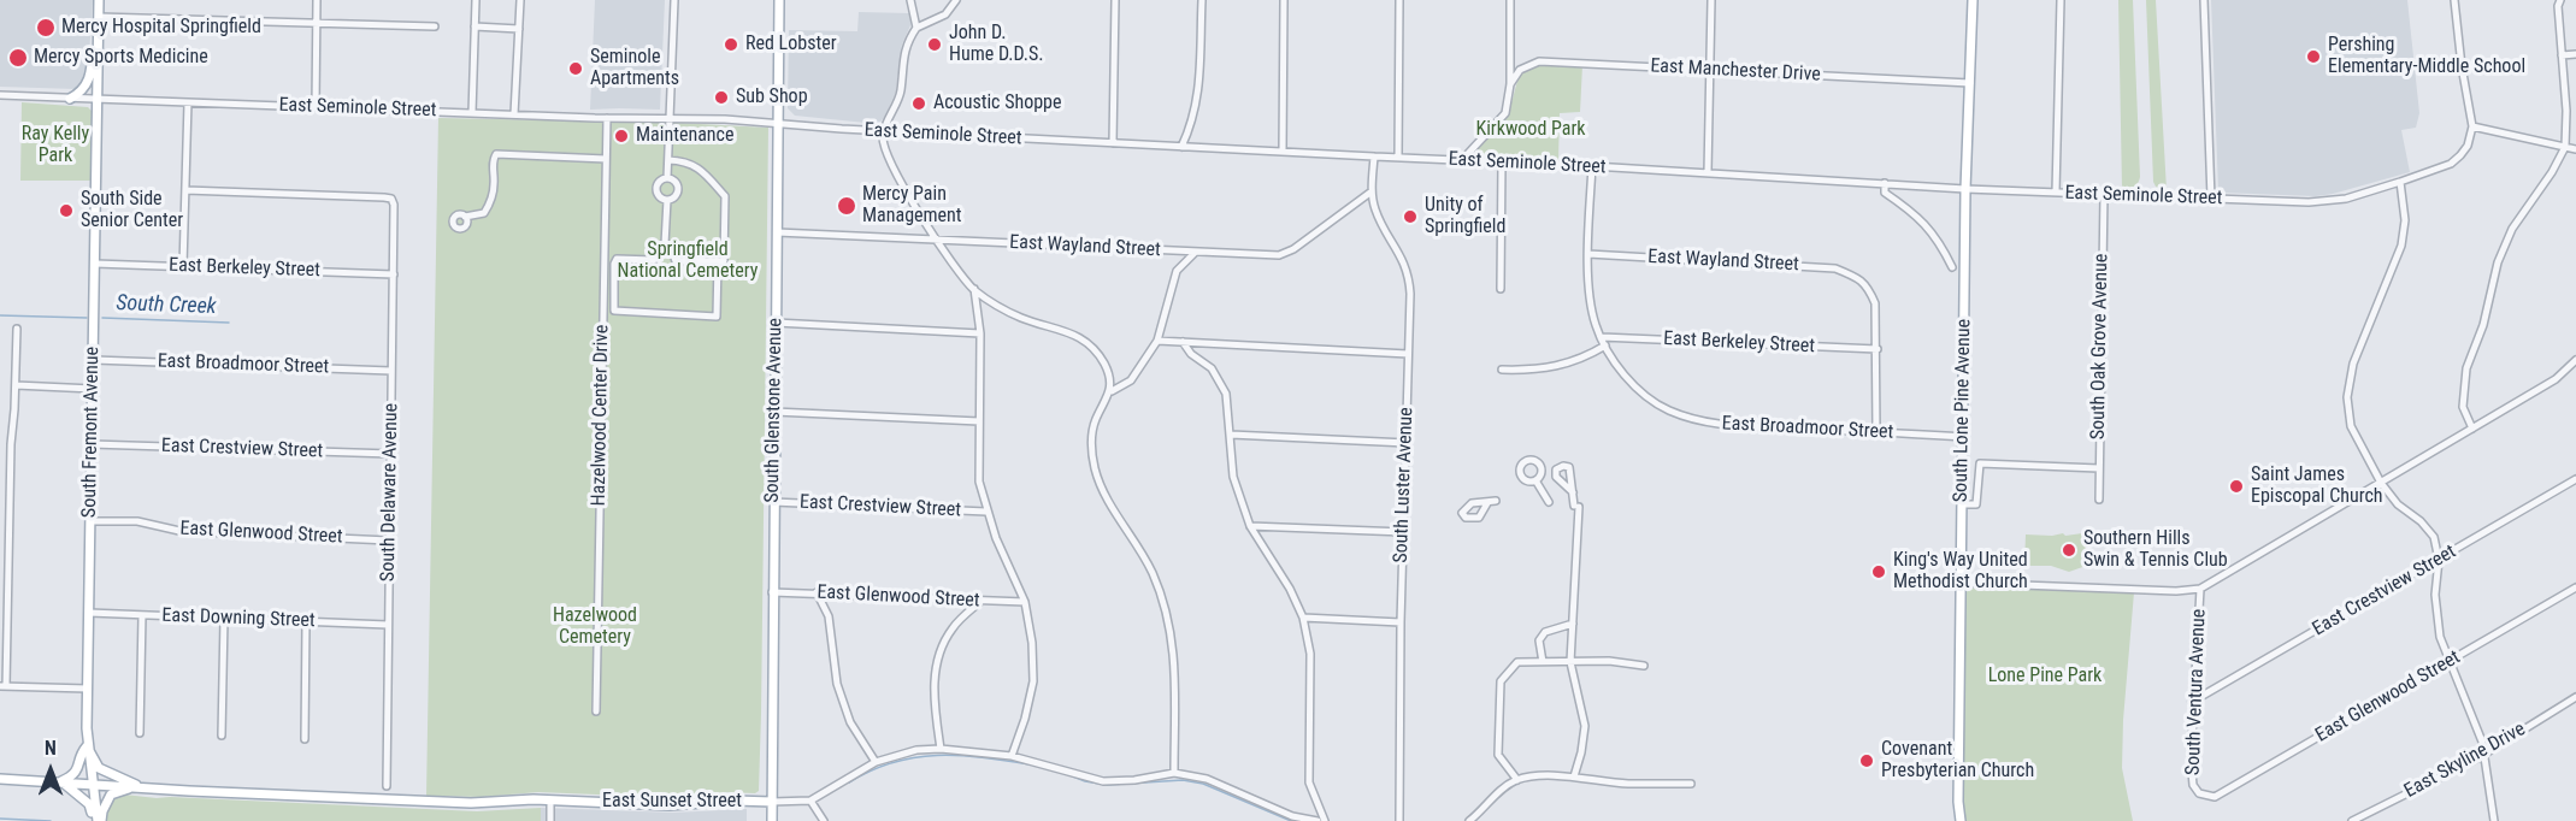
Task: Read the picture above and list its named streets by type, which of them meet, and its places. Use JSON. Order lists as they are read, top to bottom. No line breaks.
{"streets":{"main road":["South Glenstone Avenue","South Lone Pine Avenue","South Fremont Avenue","East Sunset Street"],"street":["East Manchester Drive","East Seminole Street","East Wayland Street","East Berkeley Street","South Oak Grove Avenue","East Broadmoor Street","Hazelwood Center Drive","East Crestview Street","South Luster Avenue","South Delaware Avenue","East Glenwood Street","East Downing Street","South Ventura Avenue","East Skyline Drive"]},"crossings":[["East Manchester Drive","South Lone Pine Avenue"],["East Seminole Street","South Oak Grove Avenue"],["East Seminole Street","East Broadmoor Street"],["East Seminole Street","South Glenstone Avenue"],["East Seminole Street","South Lone Pine Avenue"],["East Seminole Street","Hazelwood Center Drive"],["East Seminole Street","South Fremont Avenue"],["East Seminole Street","South Luster Avenue"],["East Wayland Street","East Berkeley Street"],["East Wayland Street","East Broadmoor Street"],["East Wayland Street","South Glenstone Avenue"],["East Wayland Street","South Luster Avenue"],["East Berkeley Street","East Broadmoor Street"],["East Berkeley Street","South Fremont Avenue"],["East Berkeley Street","South Delaware Avenue"],["East Broadmoor Street","South Lone Pine Avenue"],["East Broadmoor Street","South Fremont Avenue"],["East Broadmoor Street","South Delaware Avenue"],["South Glenstone Avenue","East Crestview Street"],["South Glenstone Avenue","East Glenwood Street"],["South Glenstone Avenue","East Sunset Street"],["South Fremont Avenue","East Crestview Street"],["South Fremont Avenue","East Glenwood Street"],["South Fremont Avenue","East Downing Street"],["South Fremont Avenue","East Sunset Street"],["East Crestview Street","South Delaware Avenue"],["East Crestview Street","South Ventura Avenue"],["South Delaware Avenue","East Glenwood Street"],["South Delaware Avenue","East Downing Street"],["East Glenwood Street","South Ventura Avenue"]],"water":["South Creek"],"parks":["Kirkwood Park","Ray Kelly Park","Springfield National Cemetery","Hazelwood Cemetery","Lone Pine Park"],"places":["Mercy Hospital Springfield","Red Lobster","John D. Hume D.D.S.","Pershing Elementary-Middle School","Mercy Sports Medicine","Seminole Apartments","Sub Shop","Acoustic Shoppe","Maintenance","Mercy Pain Management","South Side Senior Center","Unity of Springfield","Saint James Episcopal Church","Southern Hills Swin & Tennis Club","King's Way United Methodist Church","Covenant Presbyterian Church"],"north":"top"}
